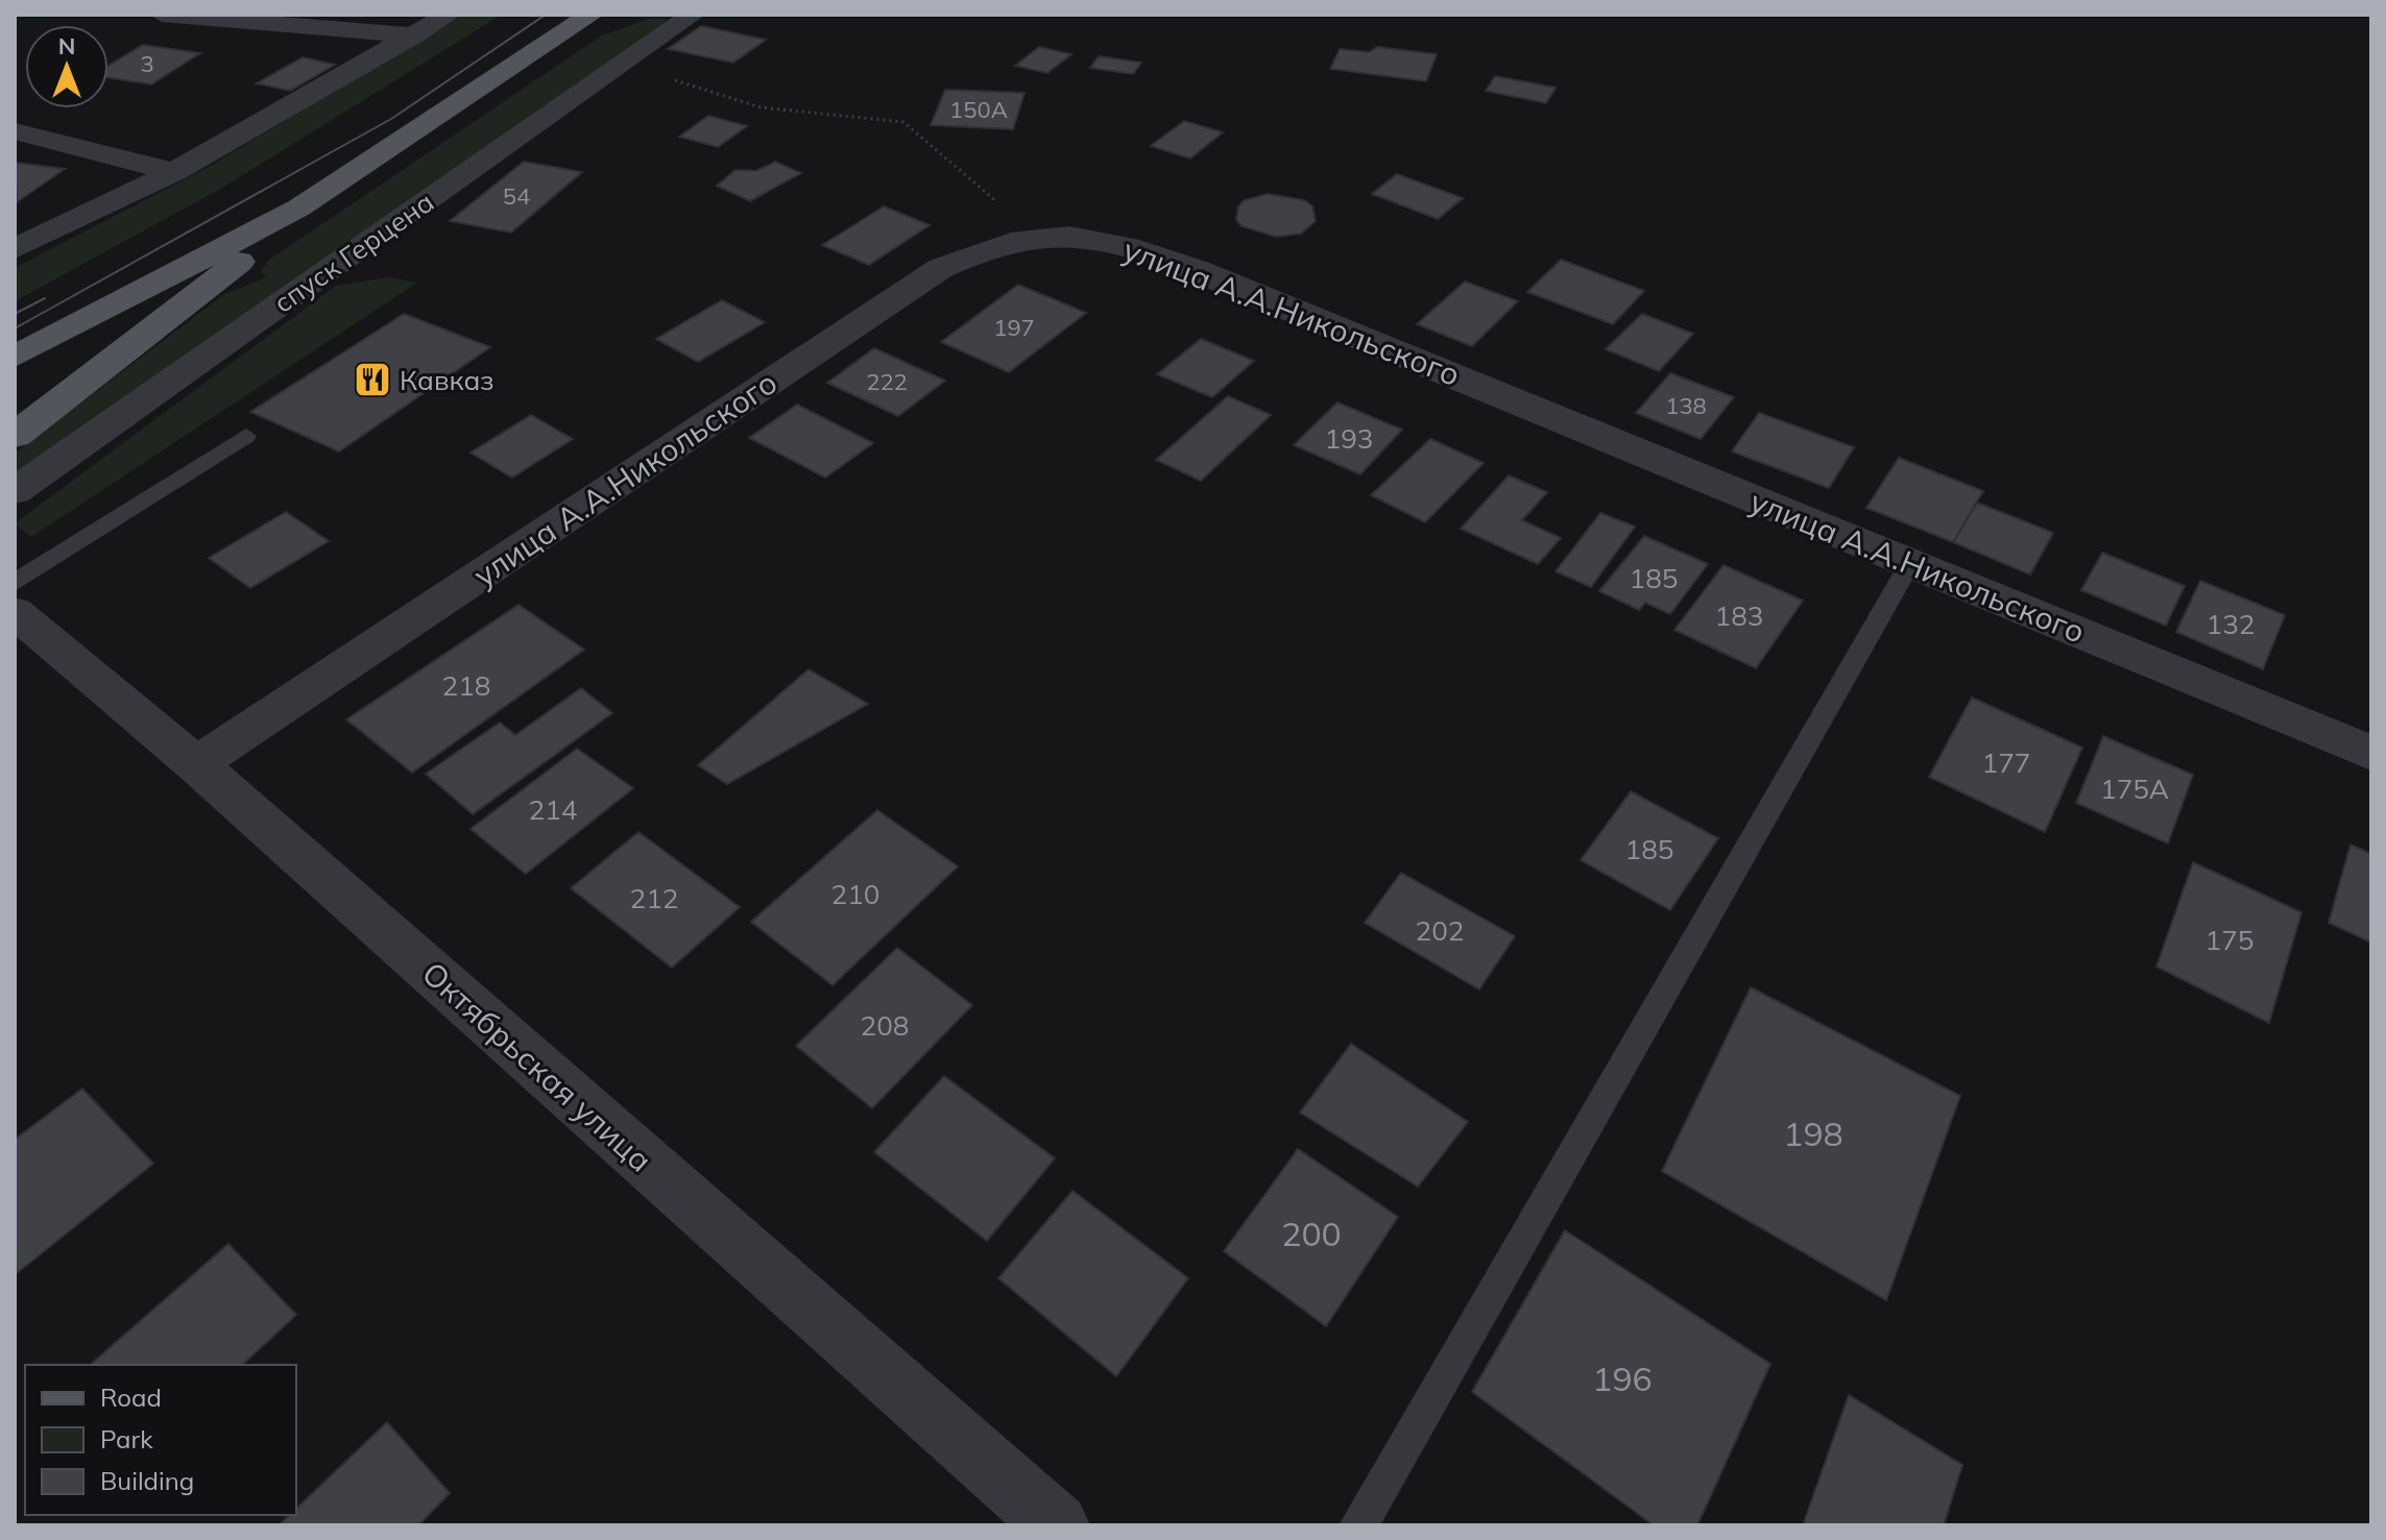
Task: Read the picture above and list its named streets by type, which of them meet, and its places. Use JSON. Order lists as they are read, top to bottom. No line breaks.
{"streets":{"main road":["спуск Герцена"],"street":["улица А.А.Никольского","Октябрьская улица"]},"crossings":[["улица А.А.Никольского","Октябрьская улица"]],"places":{"restaurant":["Кавказ"]},"house_numbers":["3","150А","54","197","222","138","193","185","183","132","218","177","175А","214","185","210","212","202","175","208","198","200","196"],"legend":["Road","Park","Building"],"north":"top"}
